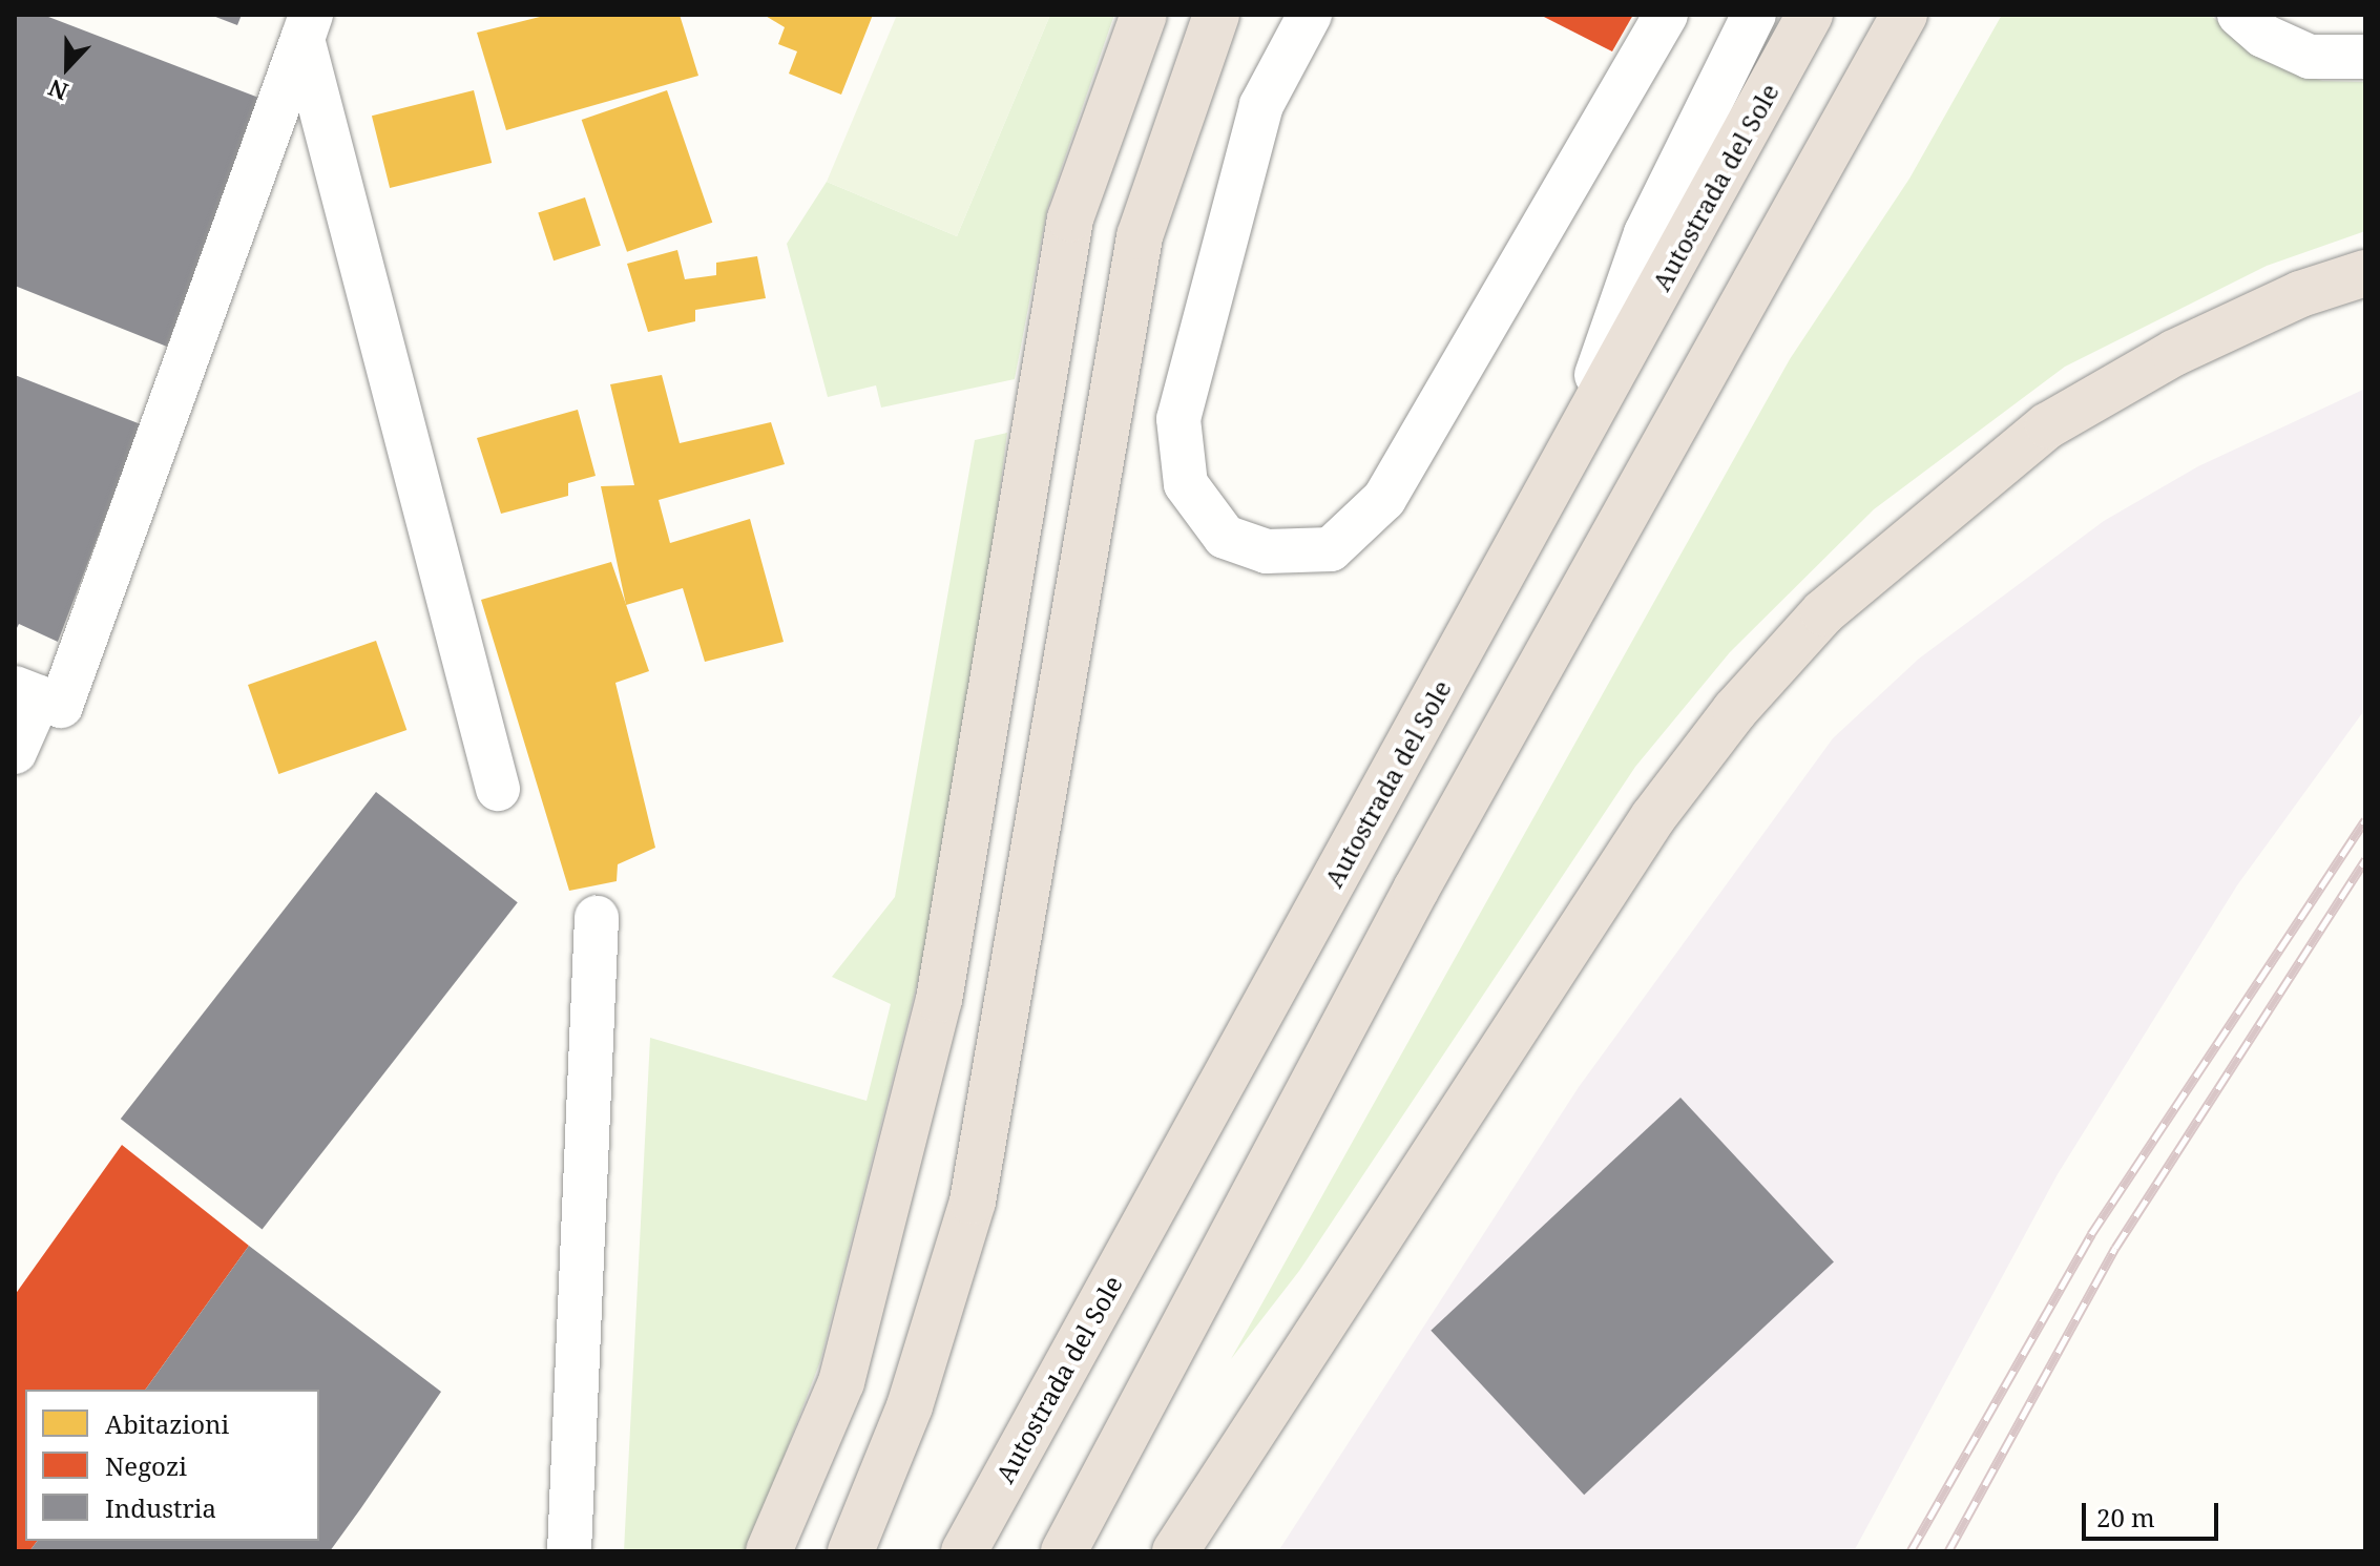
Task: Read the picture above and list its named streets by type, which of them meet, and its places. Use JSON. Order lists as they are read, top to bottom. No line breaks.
{"streets":{"highway":["Autostrada del Sole"]},"legend":["Abitazioni","Negozi","Industria"],"scale_bar":"20 m","north":"bottom"}
